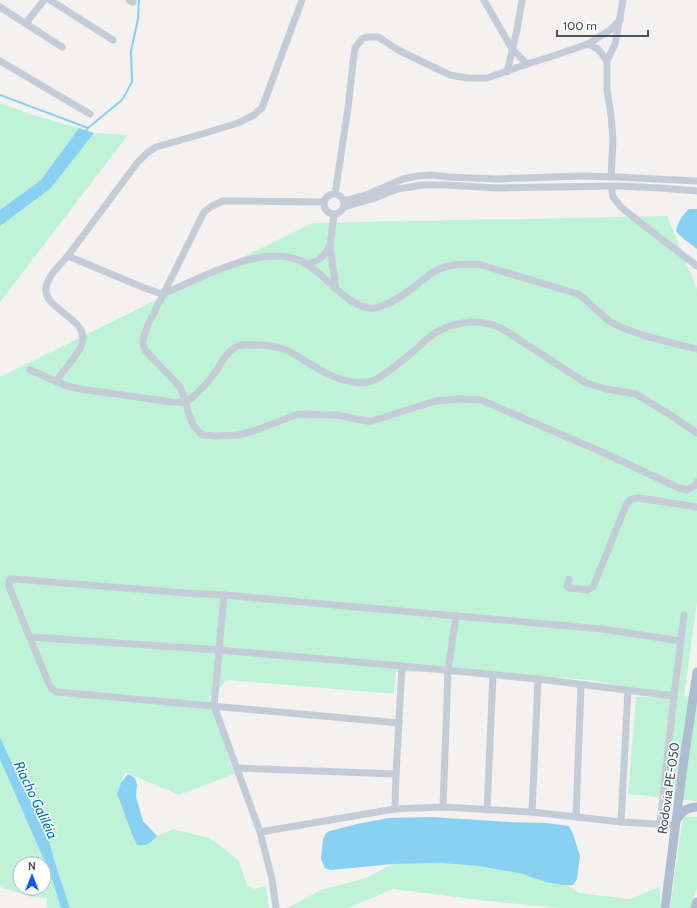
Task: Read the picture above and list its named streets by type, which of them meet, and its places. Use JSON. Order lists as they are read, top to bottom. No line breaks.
{"streets":{"main road":["Rodovia PE-050"]},"water":["Riacho Galiléia"],"scale_bar":"100 m","north":"top"}
